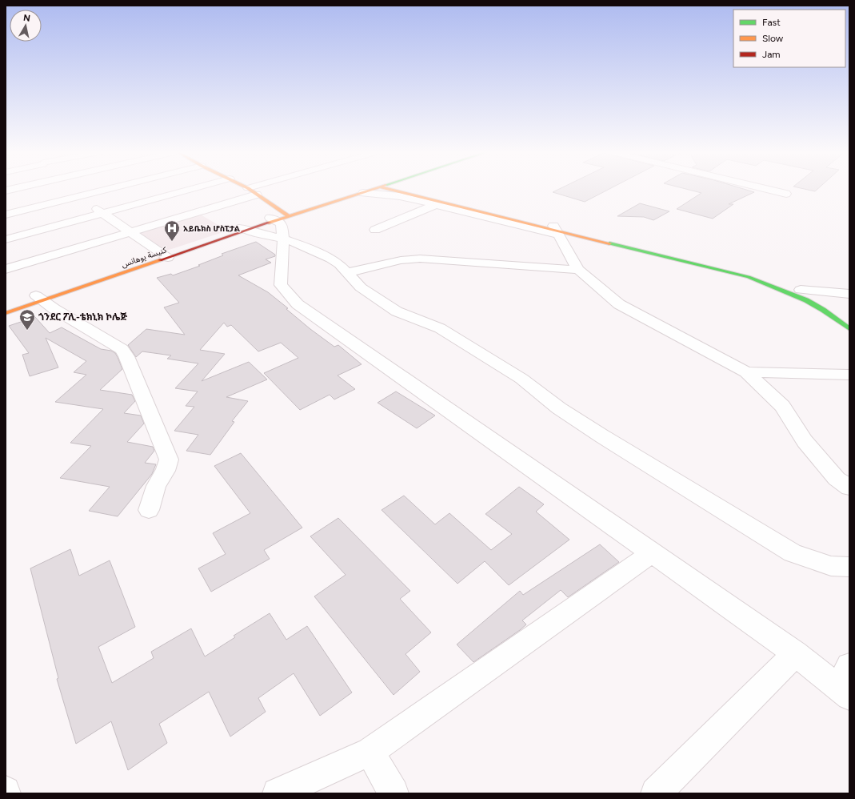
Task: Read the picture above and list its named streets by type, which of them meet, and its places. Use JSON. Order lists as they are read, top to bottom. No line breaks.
{"streets":{"street":["كنيسة يوهانس"]},"places":{"hospital":["አይቤክስ ሆስፒታል"],"school or university":["ጎንደር ፖሊ-ቴክኒክ ኮሌጅ"]},"legend":["Fast","Slow","Jam"],"north":"top"}
